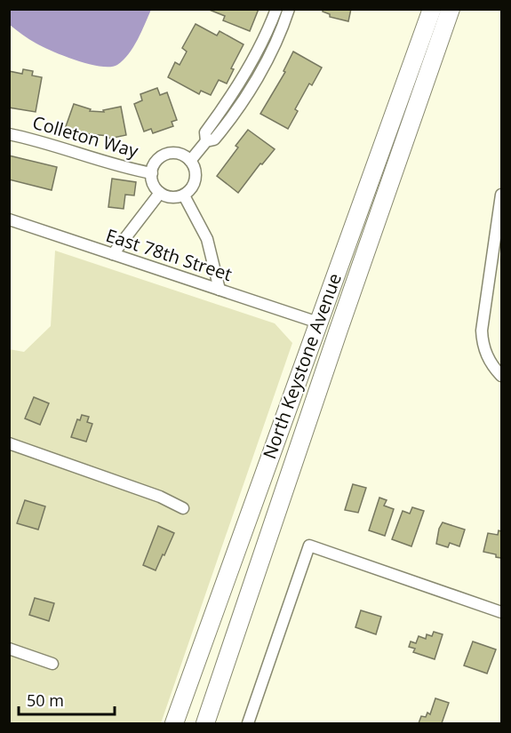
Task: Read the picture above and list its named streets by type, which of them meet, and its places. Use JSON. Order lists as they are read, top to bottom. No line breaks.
{"streets":{"main road":["North Keystone Avenue"],"street":["Colleton Way","East 78th Street"]},"crossings":[["East 78th Street","North Keystone Avenue"]],"scale_bar":"50 m"}
